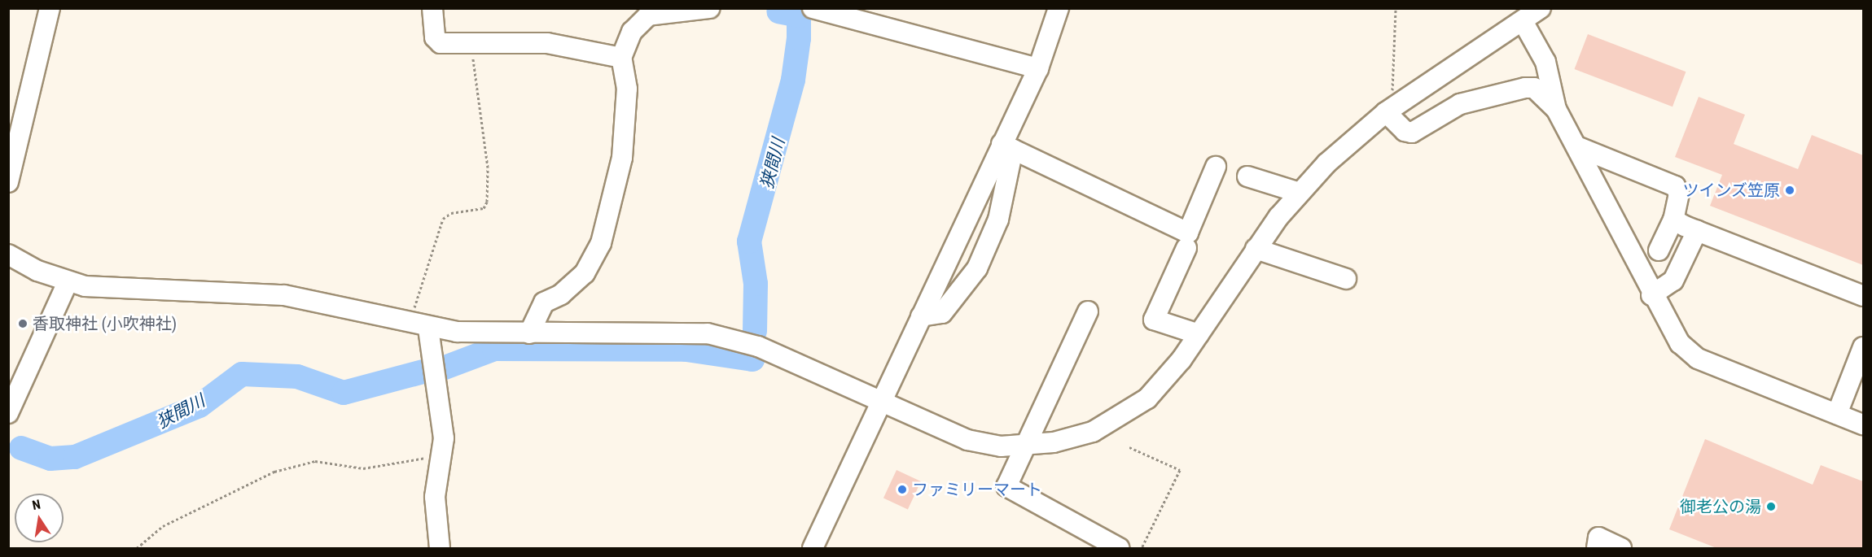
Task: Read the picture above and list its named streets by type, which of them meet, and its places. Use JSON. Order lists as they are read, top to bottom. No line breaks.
{"water":["狭間川"],"places":["ツインズ笠原","香取神社 (小吹神社)","ファミリーマート","御老公の湯"],"north":"top"}
